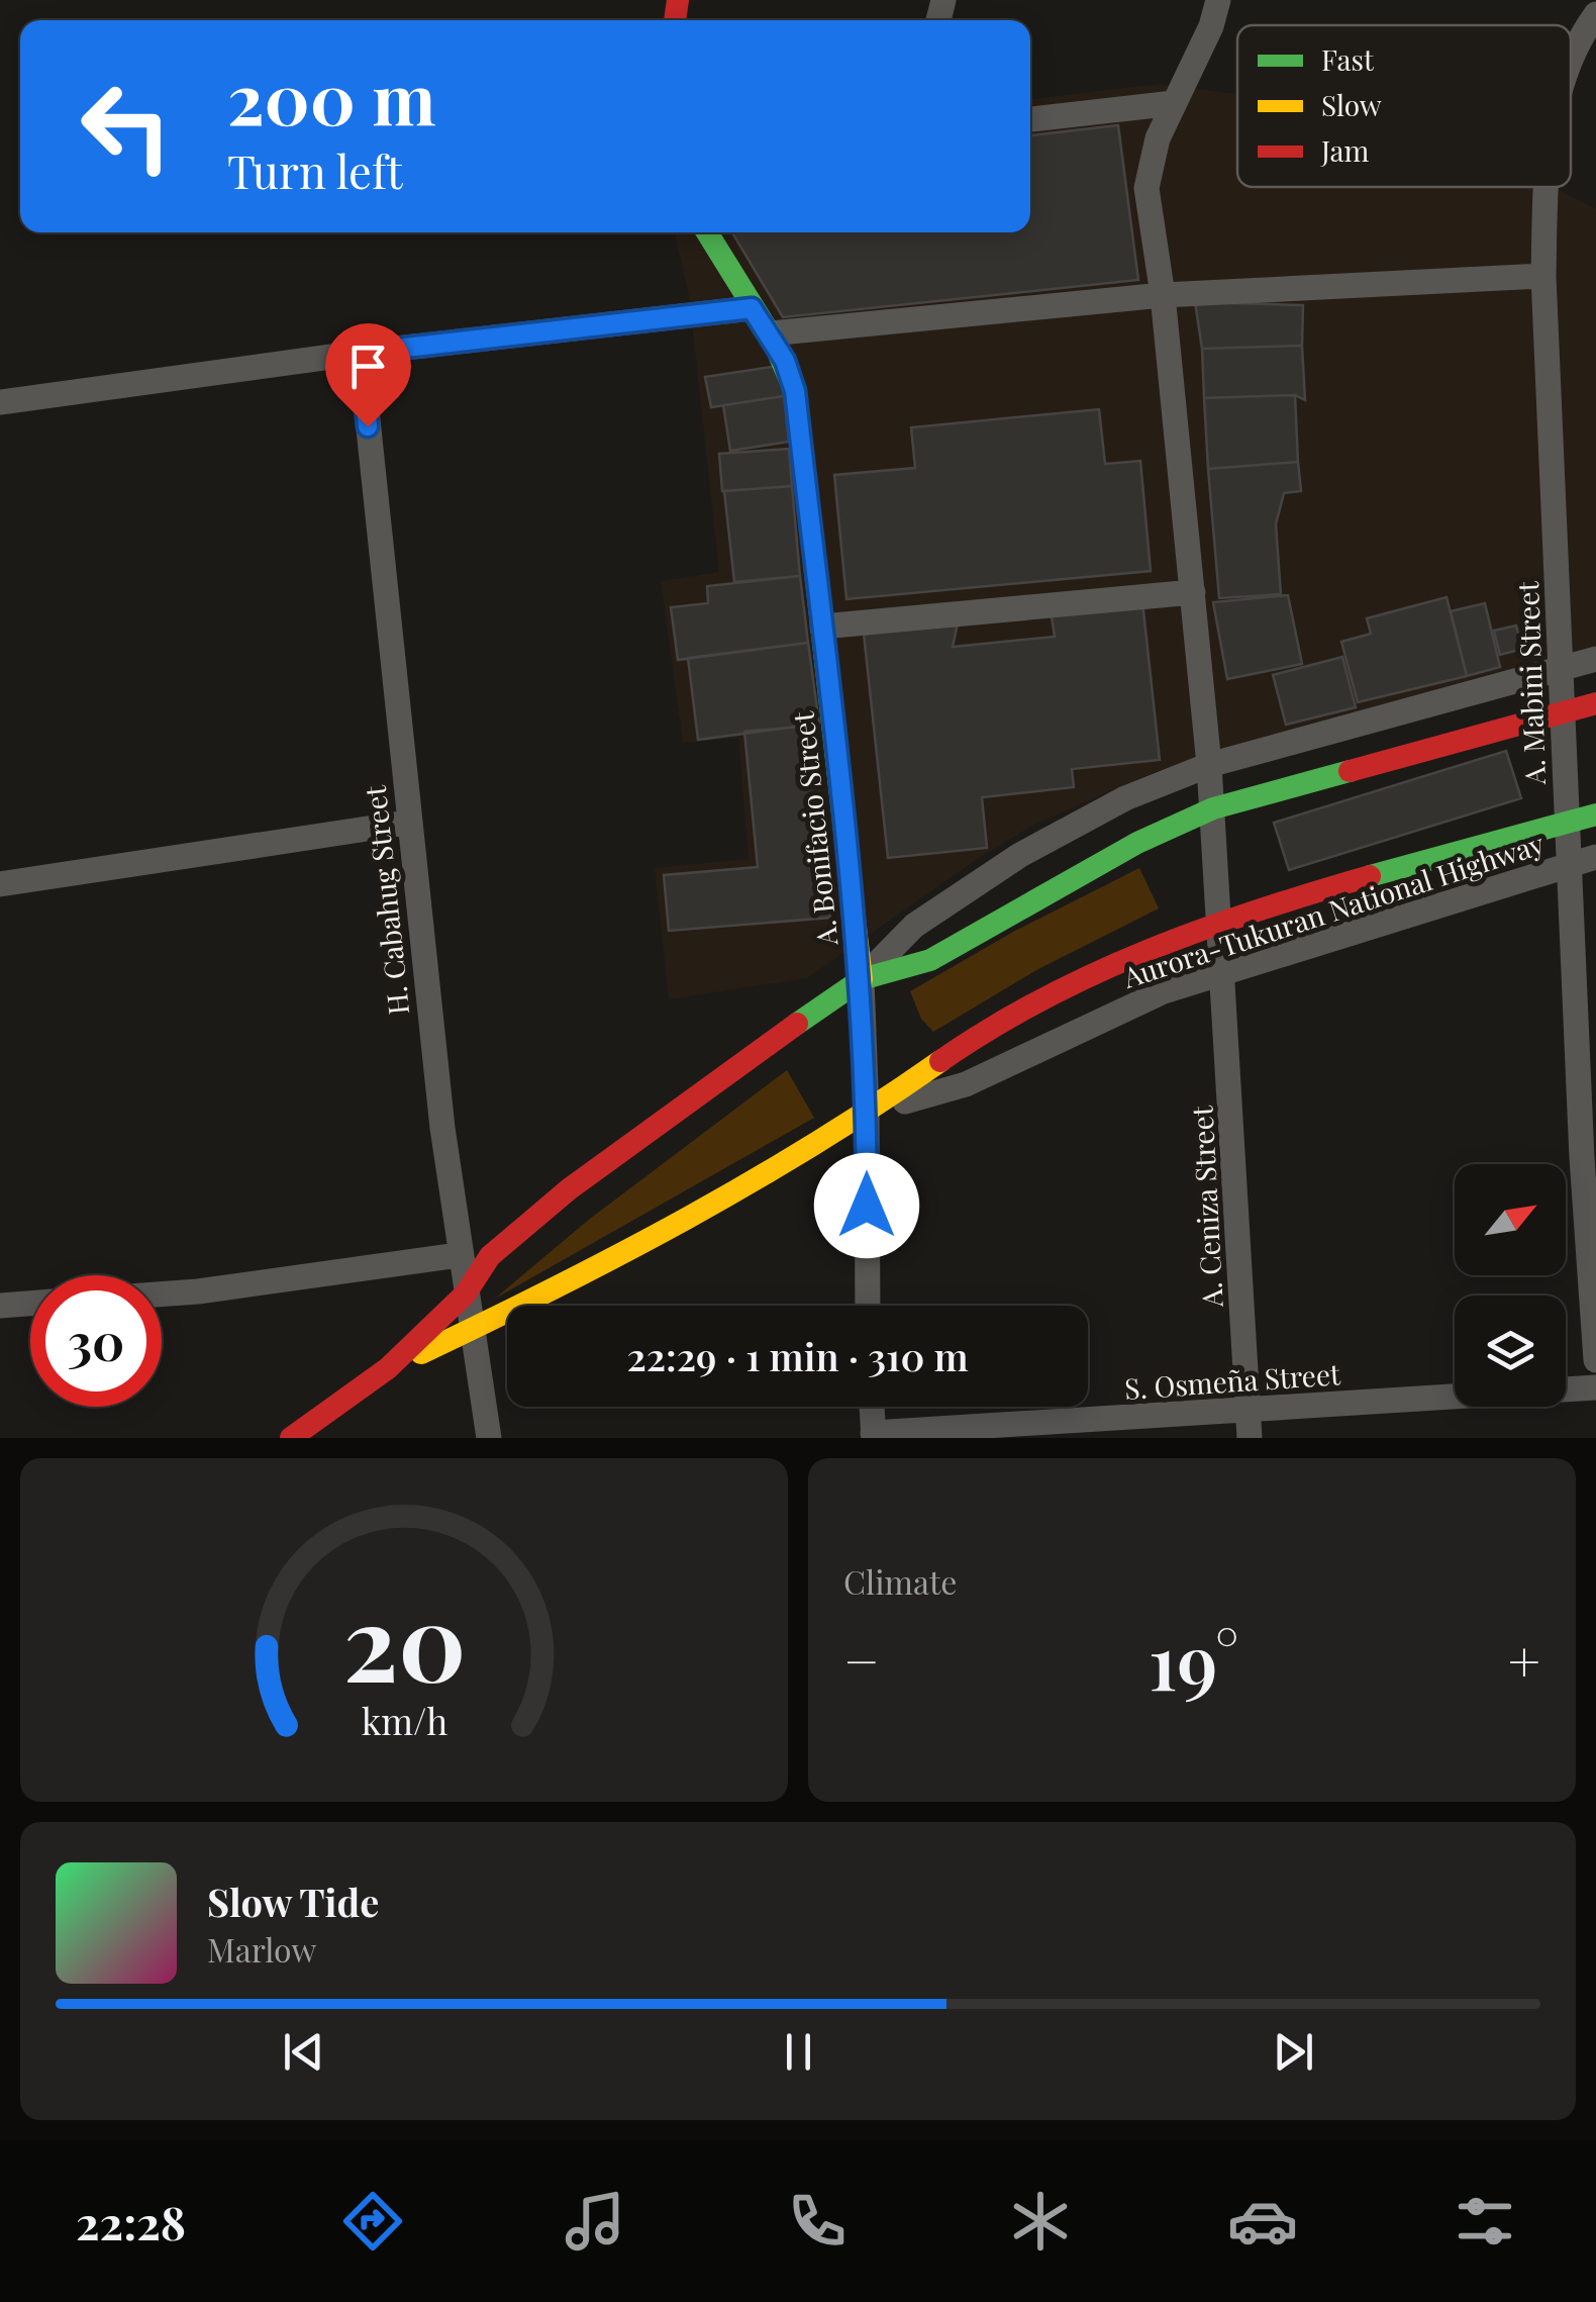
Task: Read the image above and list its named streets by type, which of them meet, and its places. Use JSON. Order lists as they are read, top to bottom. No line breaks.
{"streets":{"main road":["A. Bonifacio Street","Aurora-Tukuran National Highway"],"street":["A. Mabini Street","H. Cabahug Street","A. Ceniza Street","S. Osmeña Street"]},"crossings":[["A. Mabini Street","Aurora-Tukuran National Highway"],["A. Bonifacio Street","Aurora-Tukuran National Highway"],["H. Cabahug Street","Aurora-Tukuran National Highway"],["Aurora-Tukuran National Highway","A. Ceniza Street"],["A. Ceniza Street","S. Osmeña Street"]],"legend":["Fast","Slow","Jam"],"north":"top right","page":{"turn":["200 m","Turn left"],"limit":"30","trip":"22:29 · 1 min · 310 m","tile":"Climate","heat":["−","19°","+"],"song":["Slow Tide","Marlow"],"tabs":"22:28","gauge":["20","km/h"]}}
